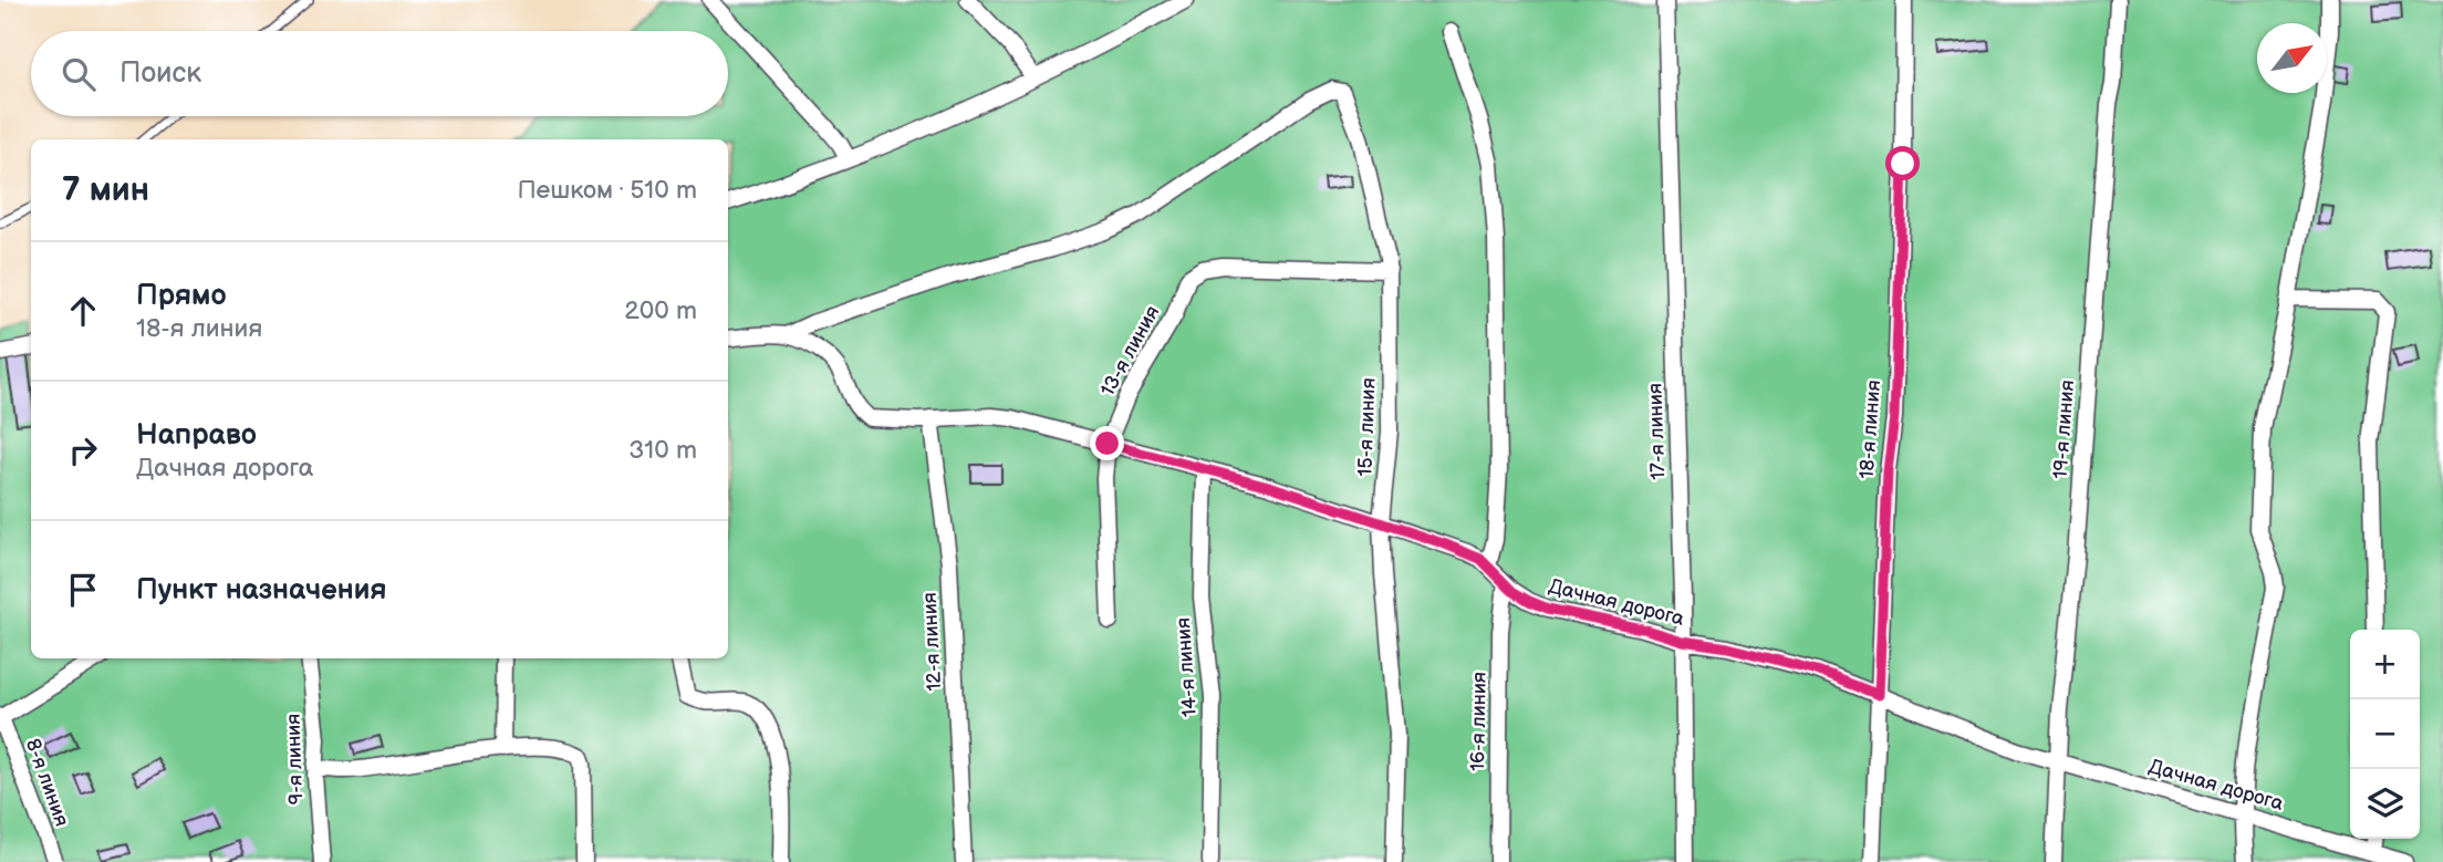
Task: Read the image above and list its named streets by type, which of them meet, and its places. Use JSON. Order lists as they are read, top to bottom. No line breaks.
{"streets":{"street":["13-я линия","15-я линия","18-я линия","19-я линия","17-я линия","Дачная дорога","12-я линия","14-я линия","16-я линия","9-я линия","8-я линия"]},"crossings":[["13-я линия","15-я линия"],["13-я линия","Дачная дорога"],["15-я линия","Дачная дорога"],["18-я линия","Дачная дорога"],["19-я линия","Дачная дорога"],["17-я линия","Дачная дорога"],["Дачная дорога","12-я линия"],["Дачная дорога","14-я линия"],["Дачная дорога","16-я линия"]],"north":"top right","page":{"search":"Поиск","heading":["7 мин","Пешком · 510 m"],"list":[["Прямо","18-я линия","200 m"],["Направо","Дачная дорога","310 m"],"Пункт назначения"],"map_buttons":["+","−"]}}
